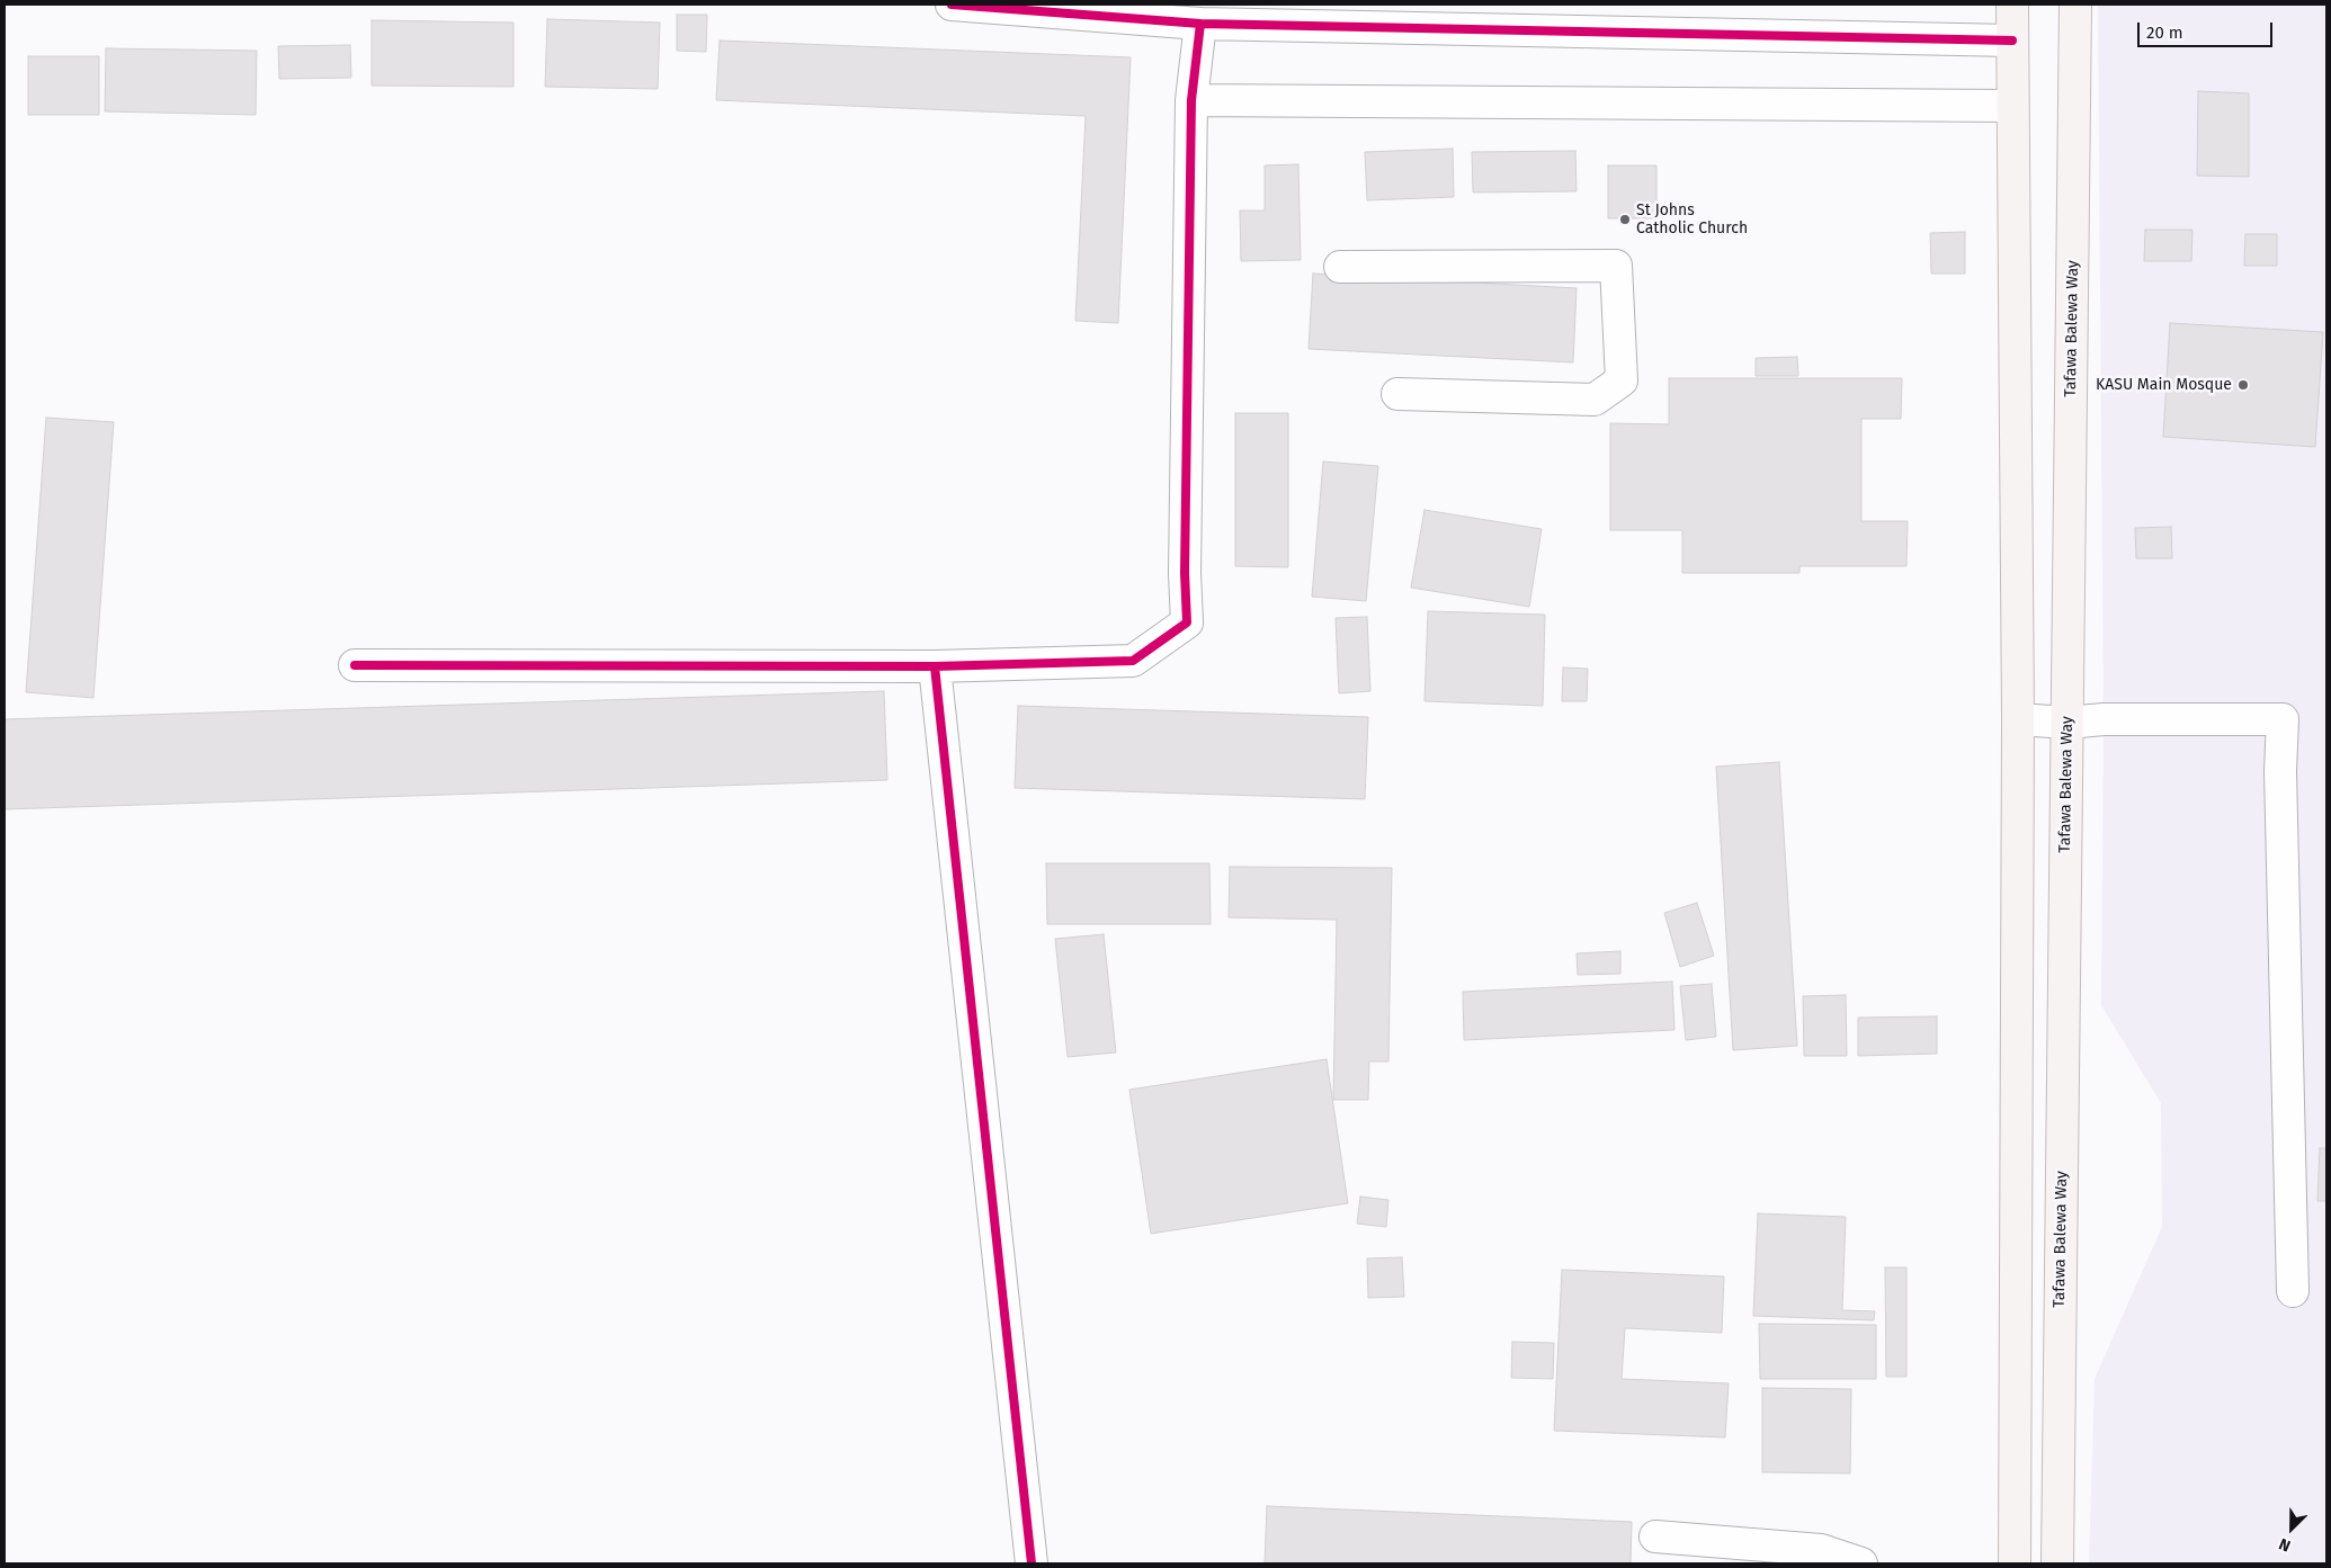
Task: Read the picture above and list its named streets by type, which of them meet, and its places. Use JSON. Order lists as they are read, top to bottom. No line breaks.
{"streets":{"main road":["Tafawa Balewa Way"]},"places":["St Johns Catholic Church","KASU Main Mosque"],"scale_bar":"20 m","north":"bottom left"}
